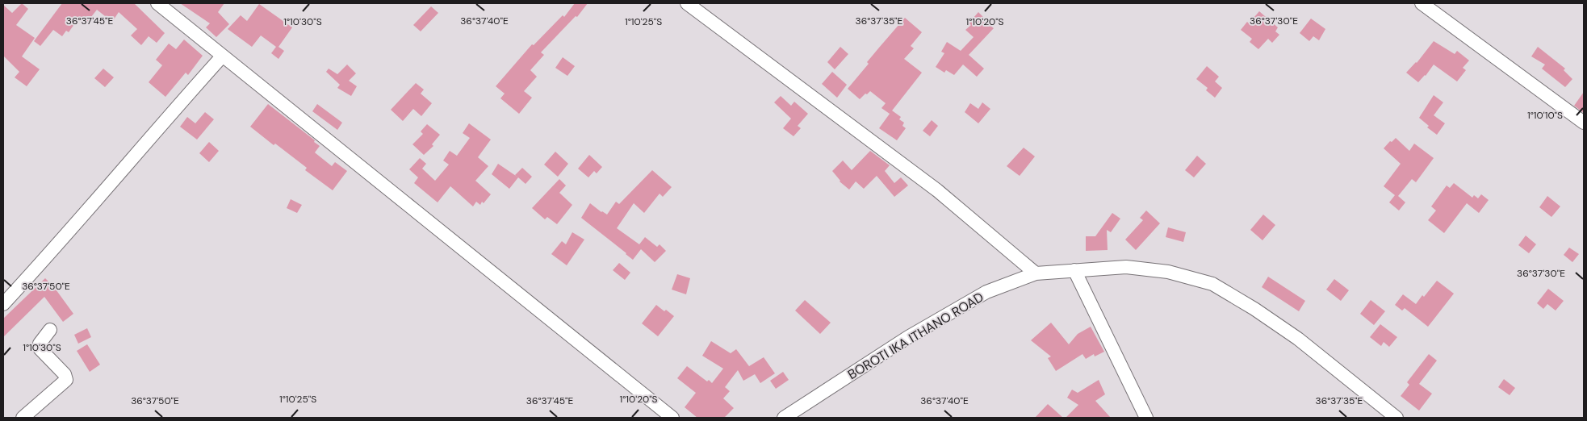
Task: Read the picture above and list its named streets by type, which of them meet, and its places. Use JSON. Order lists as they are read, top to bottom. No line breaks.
{"streets":{"street":["BOROTI IKA ITHANO ROAD"]},"coordinates":["36°37'45\"E","36°37'40\"E","36°37'35\"E","36°37'30\"E","1°10'25\"S","1°10'20\"S","1°10'30\"S","1°10'10\"S","36°37'50\"E"]}
